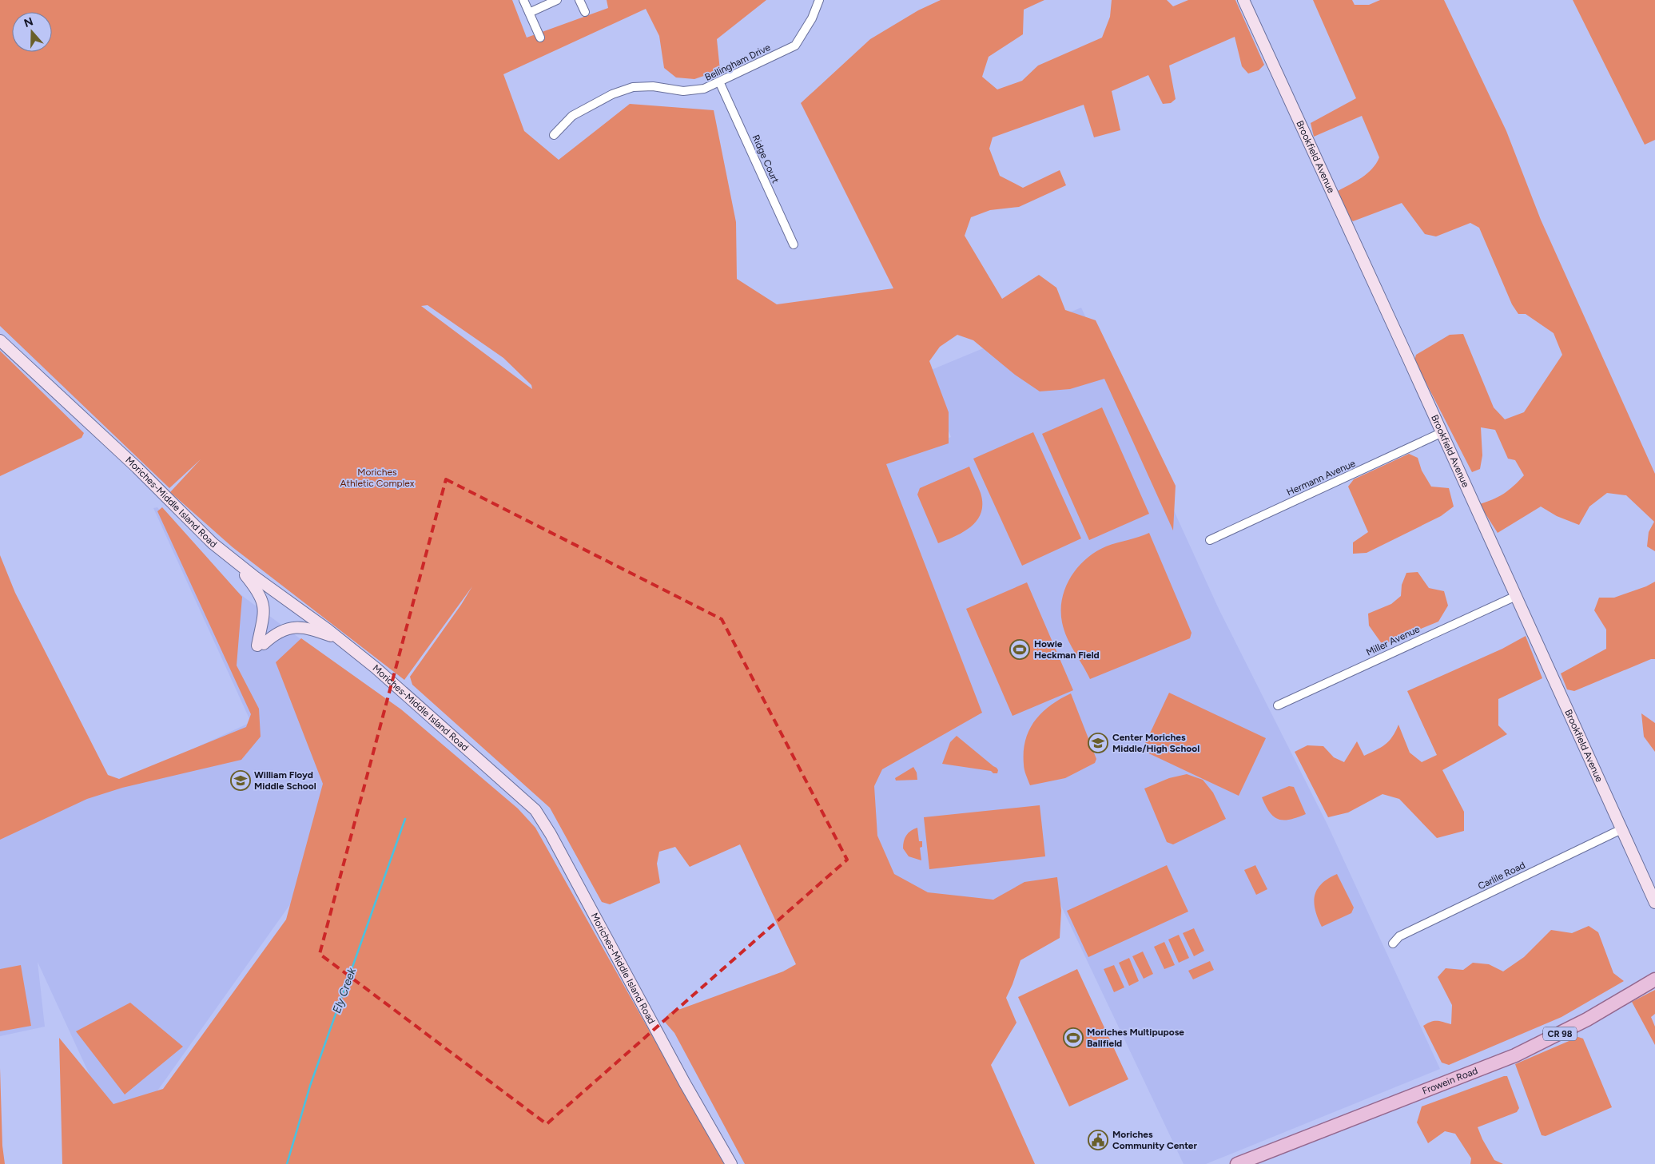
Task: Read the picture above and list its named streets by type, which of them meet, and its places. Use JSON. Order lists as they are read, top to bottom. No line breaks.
{"streets":{"main road":["Brookfield Avenue","Moriches-Middle Island Road","CR 98","Frowein Road"],"street":["Bellingham Drive","Ridge Court","Hermann Avenue","Miller Avenue","Carlile Road"]},"crossings":[["Bellingham Drive","Ridge Court"],["Brookfield Avenue","Hermann Avenue"],["Brookfield Avenue","Miller Avenue"],["Brookfield Avenue","Carlile Road"]],"water":["Ely Creek"],"parks":["Moriches Athletic Complex"],"places":{"sports":["Howie Heckman Field","Moriches Multipupose Ballfield"],"school or university":["Center Moriches Middle/High School","William Floyd Middle School"],"public building":["Moriches Community Center"]},"north":"top"}
